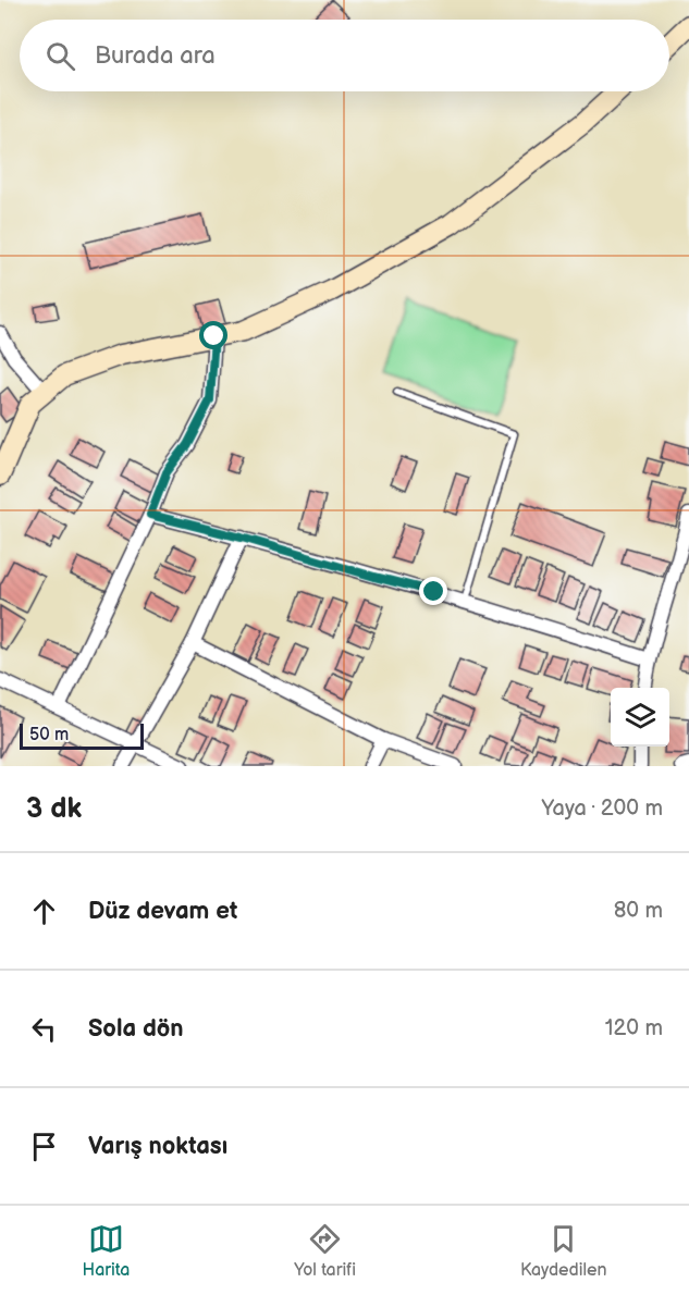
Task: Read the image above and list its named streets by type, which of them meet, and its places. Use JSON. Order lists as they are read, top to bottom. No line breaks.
{"scale_bar":"50 m","page":{"search":"Burada ara","scale":"50 m","heading":["3 dk","Yaya · 200 m"],"list":[["Düz devam et","80 m"],["Sola dön","120 m"],"Varış noktası"],"nav":["Harita","Yol tarifi","Kaydedilen"]}}
